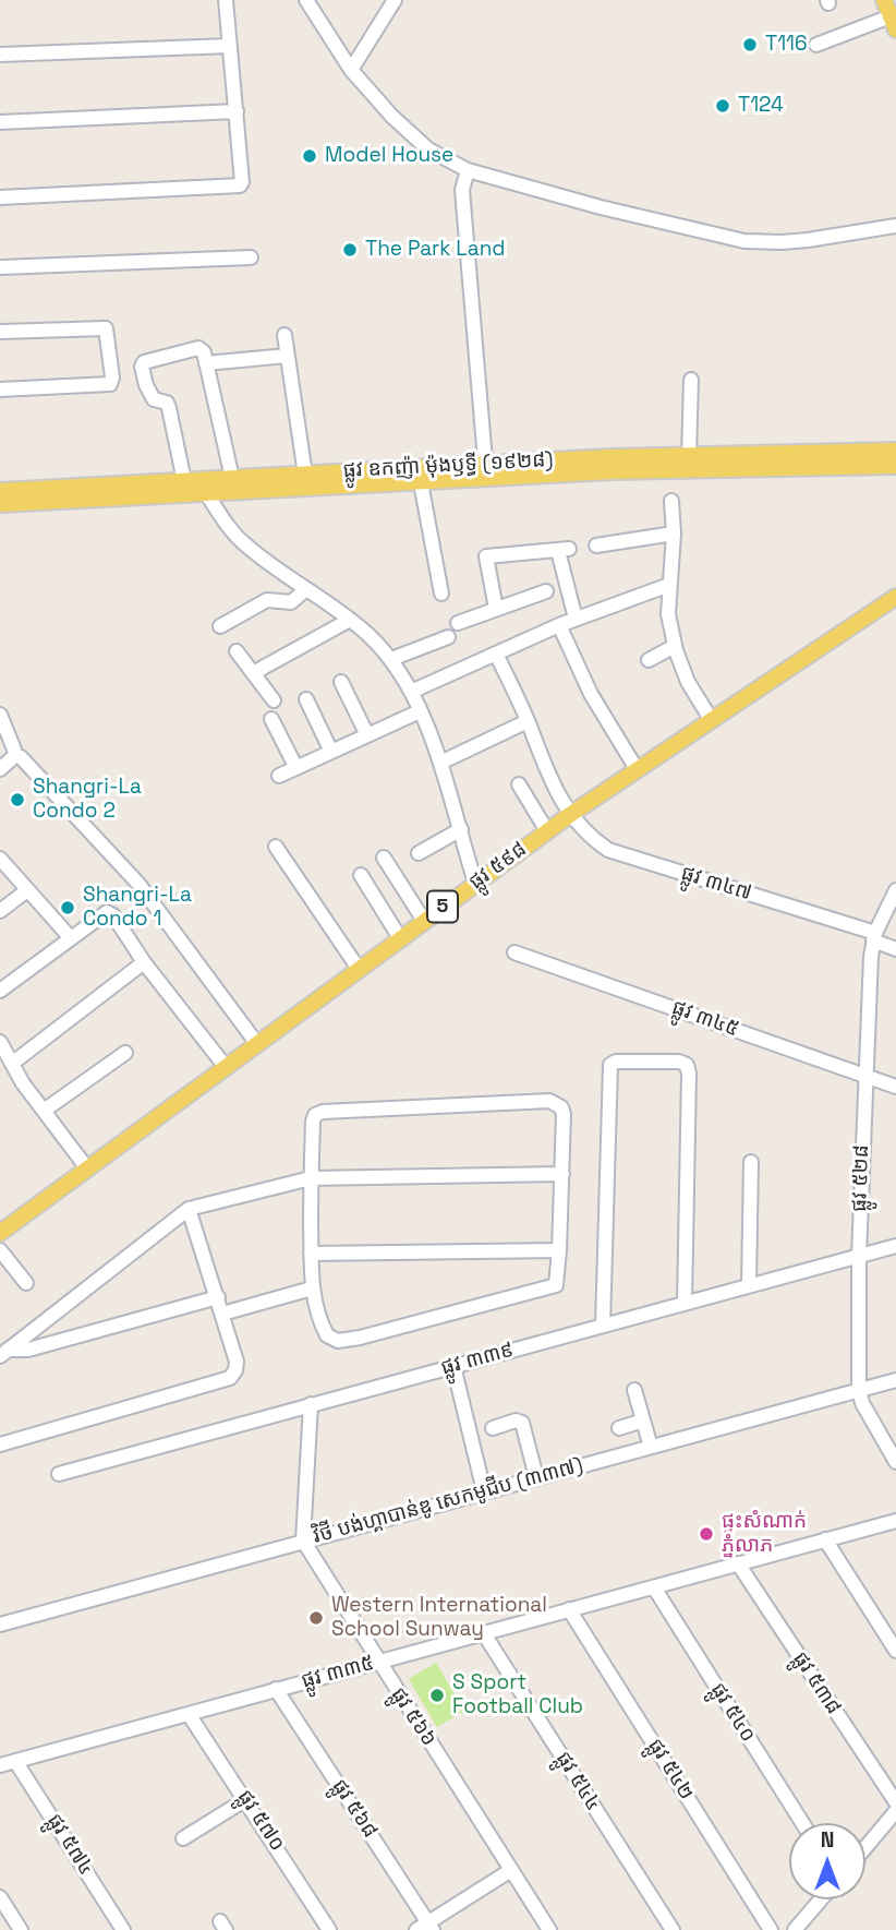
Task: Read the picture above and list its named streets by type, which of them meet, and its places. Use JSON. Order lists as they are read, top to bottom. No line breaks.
{"streets":{"main road":["ផ្លូវ ឧកញ៉ា ម៉ុងឫទ្ធី (១៩២៨)","ផ្លូវ ៥៩៨","5"],"street":["ផ្លូវ ៣៤៧","ផ្លូវ ៣៤៥","ផ្លូវ ៥២៨","ផ្លូវ ៣៣៩","វិថី បង់ហ្គាបាន់ឌូ សេកមូជីប (៣៣៧)","ផ្លូវ ៣៣៥","ផ្លូវ ៥៣៨","ផ្លូវ ៥៤០","ផ្លូវ ៥៦៦","ផ្លូវ ៥៤២","ផ្លូវ ៥៤៤","ផ្លូវ ៥៦៨","ផ្លូវ ៥៧០","ផ្លូវ ៥៧៤"]},"crossings":[["ផ្លូវ ៥៩៨","ផ្លូវ ៣៤៧"],["ផ្លូវ ៣៤៧","ផ្លូវ ៥២៨"],["ផ្លូវ ៣៤៥","ផ្លូវ ៥២៨"],["ផ្លូវ ៥២៨","ផ្លូវ ៣៣៩"],["ផ្លូវ ៥២៨","វិថី បង់ហ្គាបាន់ឌូ សេកមូជីប (៣៣៧)"],["វិថី បង់ហ្គាបាន់ឌូ សេកមូជីប (៣៣៧)","ផ្លូវ ៥៦៦"],["ផ្លូវ ៣៣៥","ផ្លូវ ៥៣៨"],["ផ្លូវ ៣៣៥","ផ្លូវ ៥៤០"],["ផ្លូវ ៣៣៥","ផ្លូវ ៥៦៦"],["ផ្លូវ ៣៣៥","ផ្លូវ ៥៤២"],["ផ្លូវ ៣៣៥","ផ្លូវ ៥៤៤"],["ផ្លូវ ៣៣៥","ផ្លូវ ៥៦៨"],["ផ្លូវ ៣៣៥","ផ្លូវ ៥៧០"],["ផ្លូវ ៣៣៥","ផ្លូវ ៥៧៤"]],"places":["T116","T124","Model House","The Park Land","Shangri-La Condo 2","Shangri-La Condo 1","ផ្ទះសំណាក់ ភ្នំលាភ","Western International School Sunway","S Sport Football Club"],"north":"top"}
